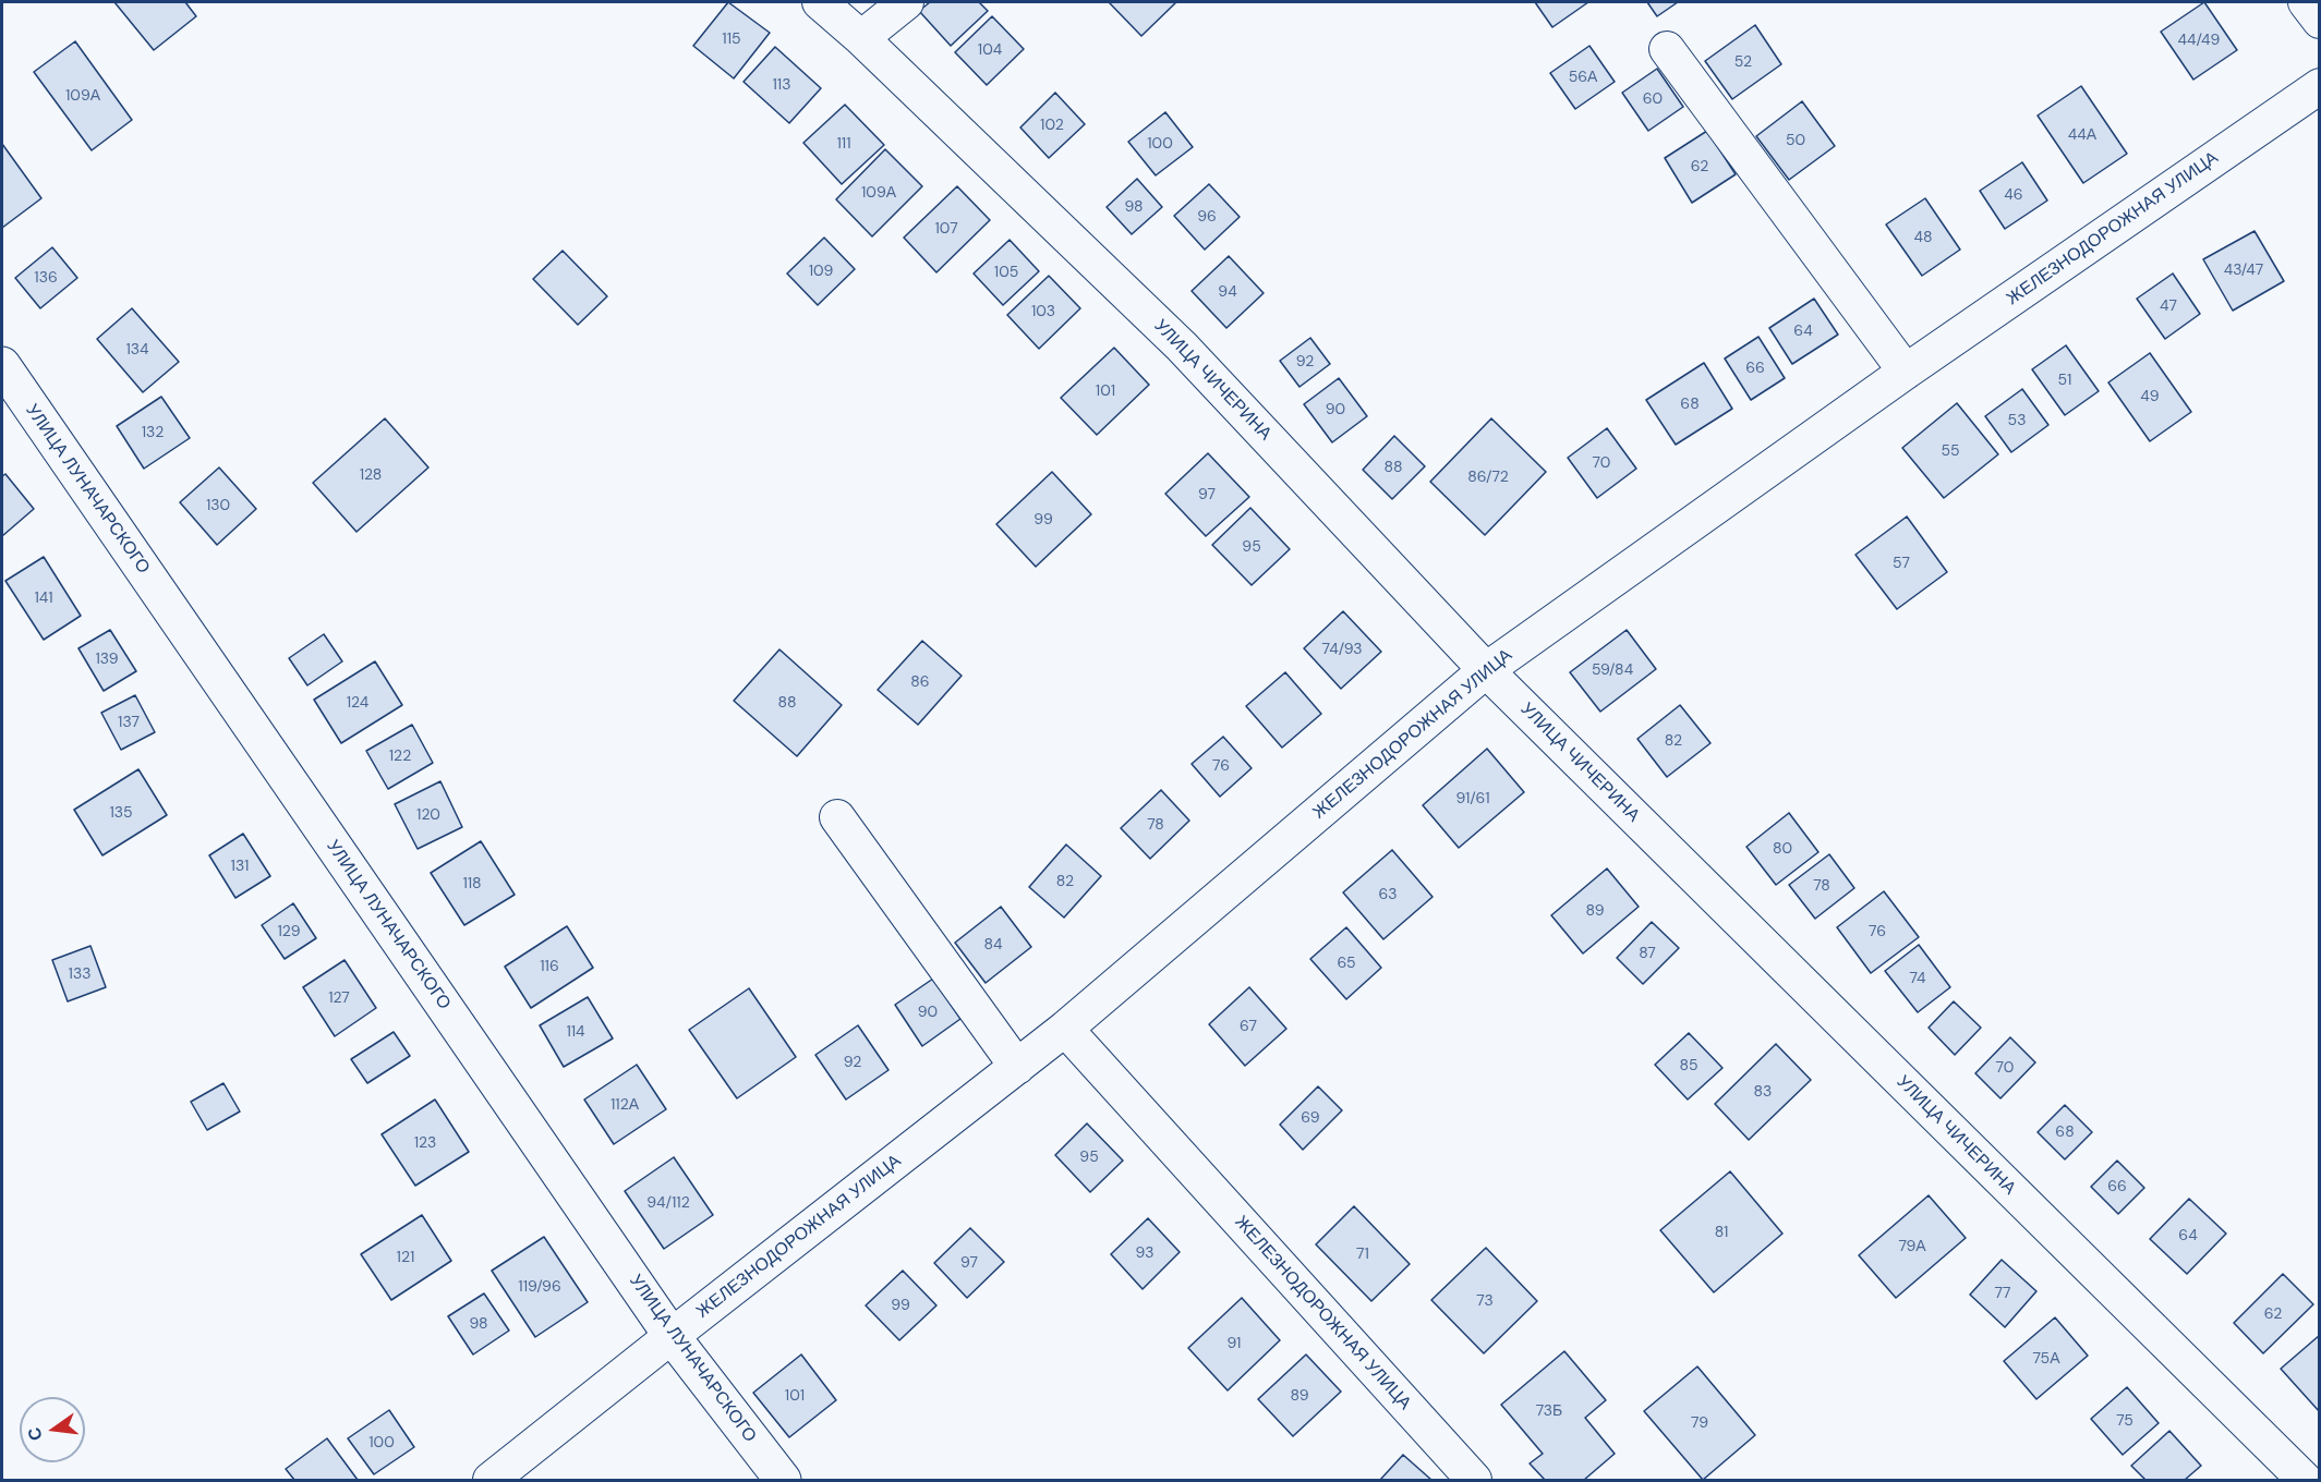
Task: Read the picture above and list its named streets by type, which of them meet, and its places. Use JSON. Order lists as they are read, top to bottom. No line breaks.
{"streets":{"main road":["УЛИЦА ЛУНАЧАРСКОГО"],"street":["ЖЕЛЕЗНОДОРОЖНАЯ УЛИЦА","УЛИЦА ЧИЧЕРИНА"]},"crossings":[["ЖЕЛЕЗНОДОРОЖНАЯ УЛИЦА","УЛИЦА ЧИЧЕРИНА"],["ЖЕЛЕЗНОДОРОЖНАЯ УЛИЦА","УЛИЦА ЛУНАЧАРСКОГО"]],"house_numbers":["115","44/49","104","52","56А","113","109А","60","102","44А","50","111","100","62","109А","46","98","96","107","48","43/47","109","105","136","94","47","103","64","134","92","66","51","101","49","68","90","53","132","55","70","88","128","86/72","97","130","99","95","57","141","74/93","139","59/84","86","124","88","137","82","122","76","91/61","135","120","78","80","131","82","118","78","63","89","129","76","84","87","65","116","133","74","127","90","67","114","92","85","70","83","112А","69","68","123","95","66","94/112","81","64","79А","93","71","121","97","119/96","77","73","99","62","98","91","75А","101","89","73Б","75","79","100"],"north":"left"}
